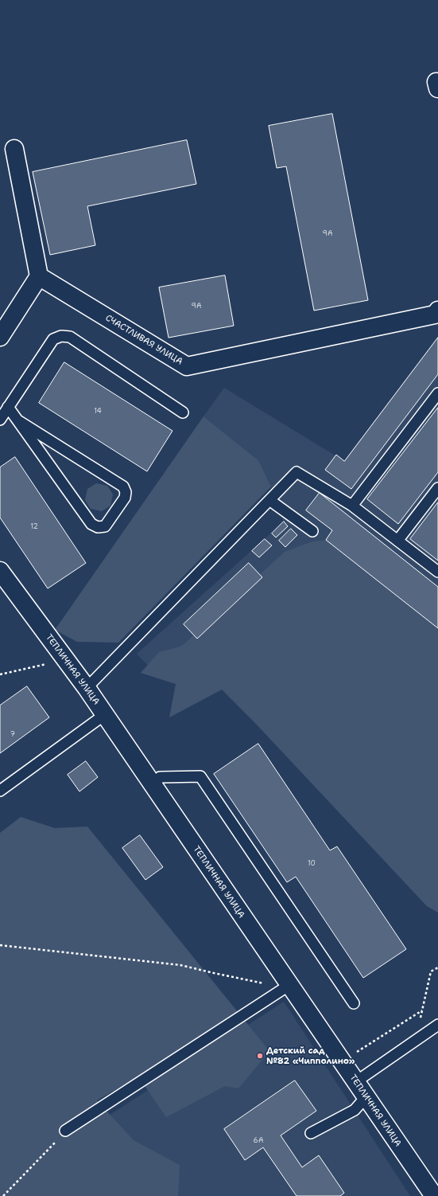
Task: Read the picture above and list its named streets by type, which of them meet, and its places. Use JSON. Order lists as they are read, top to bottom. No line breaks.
{"streets":{"street":["СЧАСТЛИВАЯ УЛИЦА","ТЕПЛИЧНАЯ УЛИЦА"]},"places":["Детский сад №82 «Чипполино»"],"house_numbers":["9А","9А","14","12","7","10","6А"]}
